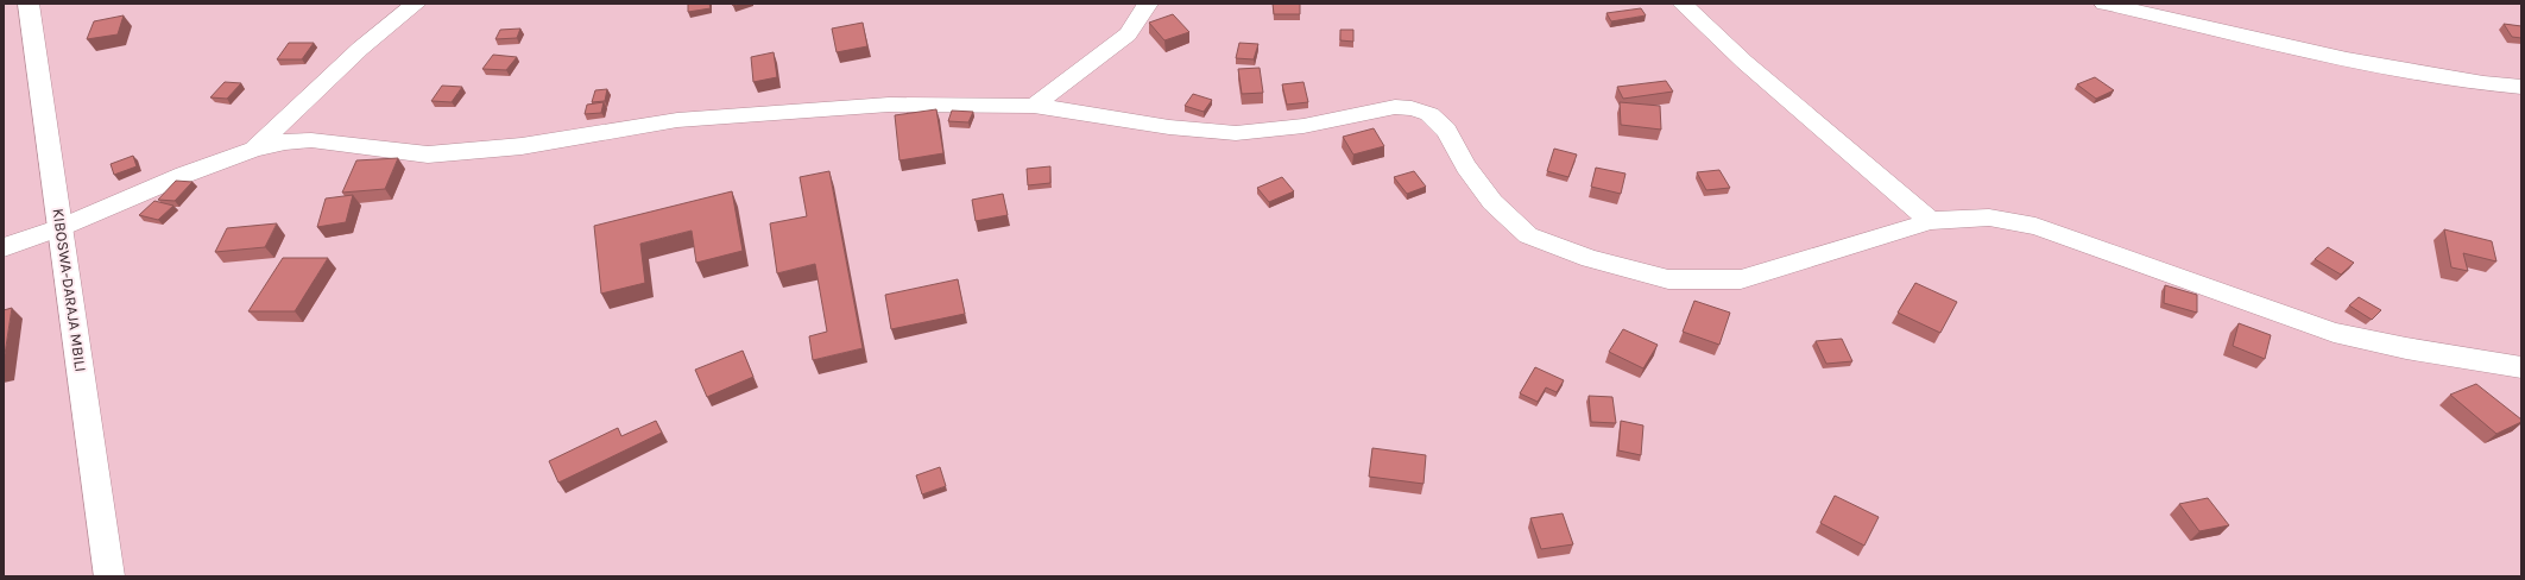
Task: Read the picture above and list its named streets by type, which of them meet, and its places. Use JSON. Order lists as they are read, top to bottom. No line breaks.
{"streets":{"main road":["KIBOSWA-DARAJA MBILI"]}}
